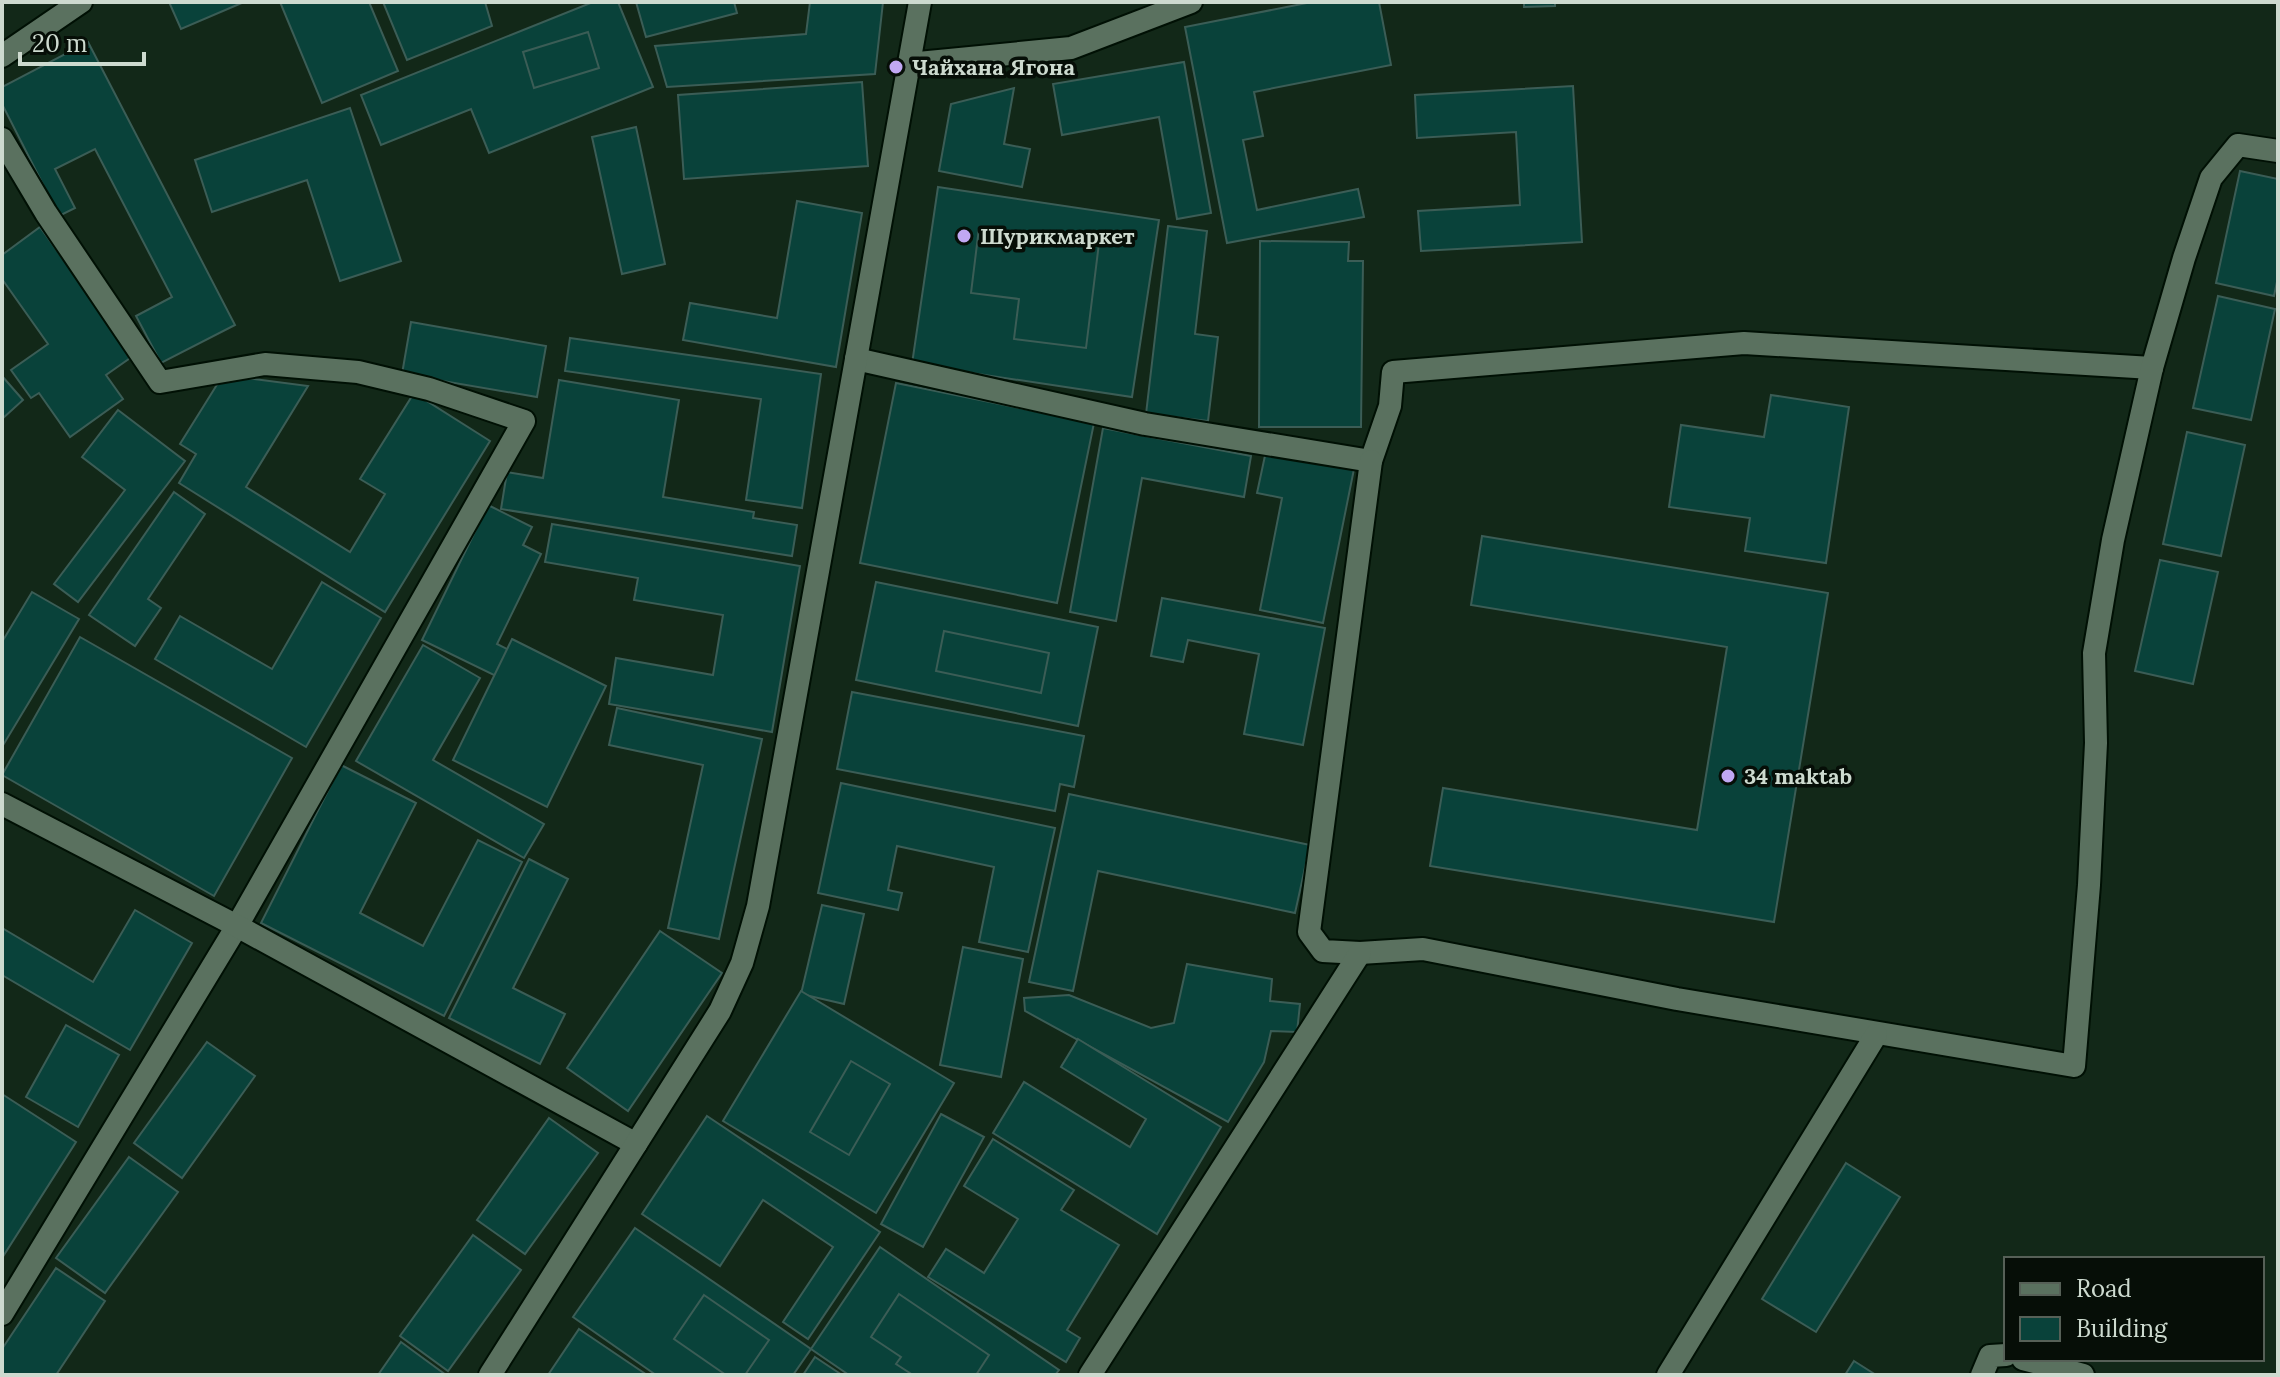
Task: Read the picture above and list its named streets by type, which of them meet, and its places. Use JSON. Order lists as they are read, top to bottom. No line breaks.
{"places":["Чайхана Ягона","Шурикмаркет","34 maktab"],"legend":["Road","Building"],"scale_bar":"20 m"}
